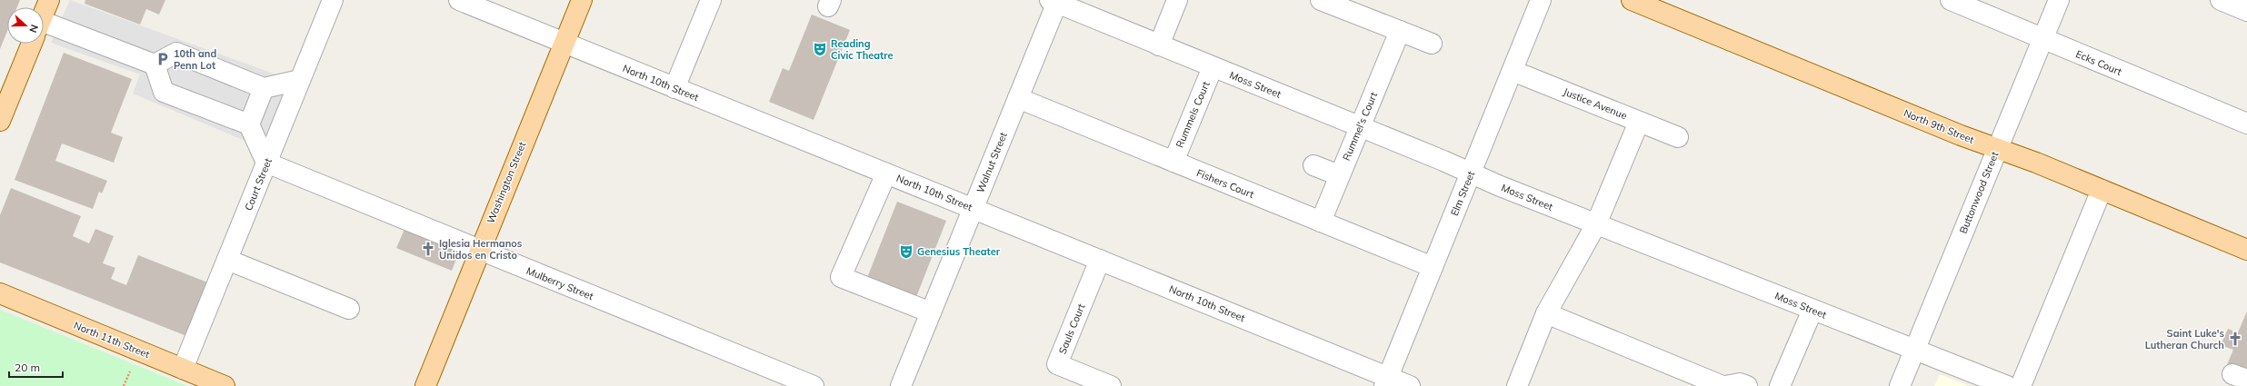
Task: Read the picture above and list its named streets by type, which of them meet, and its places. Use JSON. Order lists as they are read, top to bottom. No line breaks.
{"streets":{"main road":["North 9th Street","Washington Street","North 11th Street"],"street":["Ecks Court","North 10th Street","Moss Street","Justice Avenue","Rummels Court","Rummel's Court","Walnut Street","Fishers Court","Court Street","Buttonwood Street","Elm Street","Mulberry Street","Sauls Court"]},"crossings":[["Ecks Court","Buttonwood Street"],["North 10th Street","Walnut Street"],["North 10th Street","Washington Street"],["North 10th Street","Elm Street"],["North 10th Street","Sauls Court"],["Moss Street","Rummels Court"],["Moss Street","Rummel's Court"],["Moss Street","Walnut Street"],["Moss Street","Buttonwood Street"],["Moss Street","Elm Street"],["Justice Avenue","Elm Street"],["Rummels Court","Fishers Court"],["Rummel's Court","Fishers Court"],["North 9th Street","Buttonwood Street"],["Walnut Street","Fishers Court"],["Washington Street","Mulberry Street"],["Fishers Court","Elm Street"],["Court Street","Mulberry Street"],["Court Street","North 11th Street"]],"places":{"theatre":["Reading Civic Theatre","Genesius Theater"],"parking":["10th and Penn Lot"],"church":["Iglesia Hermanos Unidos en Cristo","Saint Luke's Lutheran Church"]},"scale_bar":"20 m","north":"right"}
